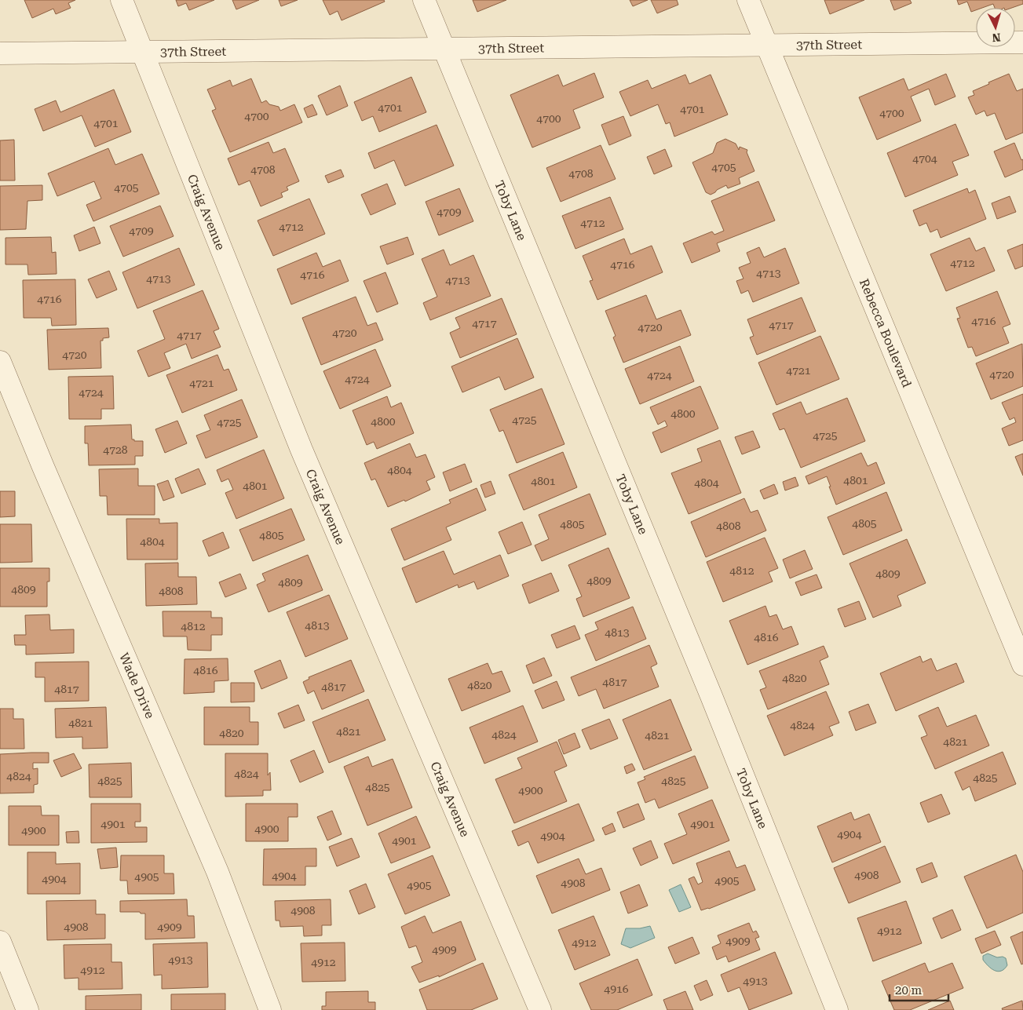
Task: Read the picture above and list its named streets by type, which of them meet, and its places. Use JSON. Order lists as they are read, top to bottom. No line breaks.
{"streets":{"street":["37th Street","Toby Lane","Craig Avenue","Rebecca Boulevard","Wade Drive"]},"crossings":[["37th Street","Toby Lane"],["37th Street","Craig Avenue"],["37th Street","Rebecca Boulevard"]],"house_numbers":["4701","4701","4700","4700","4700","4701","4704","4705","4708","4708","4705","4709","4712","4712","4709","4712","4716","4713","4716","4713","4713","4716","4716","4717","4717","4720","4720","4717","4720","4721","4720","4724","4724","4721","4724","4800","4725","4800","4725","4725","4728","4804","4801","4801","4804","4801","4805","4805","4808","4805","4804","4812","4809","4809","4809","4809","4808","4813","4812","4813","4816","4816","4820","4817","4820","4817","4817","4821","4824","4821","4820","4824","4821","4821","4824","4824","4825","4825","4825","4825","4900","4901","4901","4900","4900","4904","4904","4901","4908","4904","4905","4904","4905","4908","4905","4908","4908","4909","4912","4909","4912","4909","4913","4912","4912","4913","4916"],"scale_bar":"20 m","north":"bottom"}
